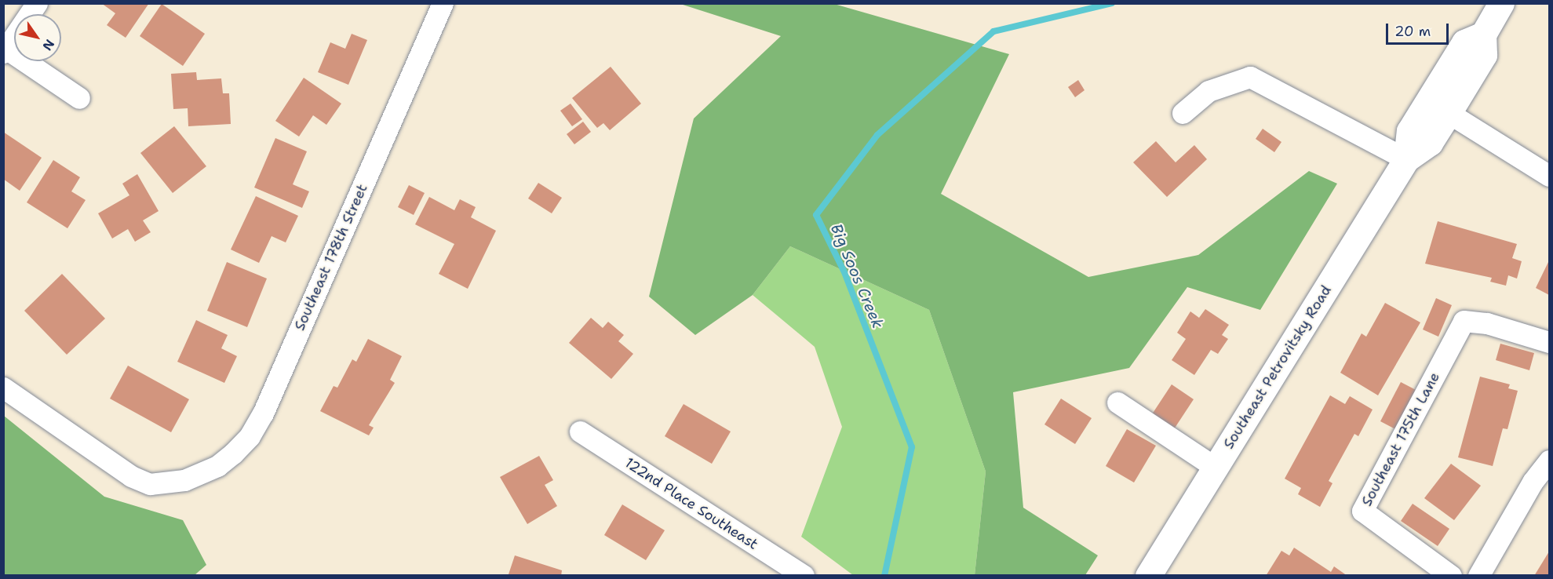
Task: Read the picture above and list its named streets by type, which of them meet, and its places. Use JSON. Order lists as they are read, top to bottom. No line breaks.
{"streets":{"main road":["Southeast Petrovitsky Road"],"street":["Southeast 178th Street","Southeast 175th Lane","122nd Place Southeast"]},"water":["Big Soos Creek"],"scale_bar":"20 m","north":"bottom right"}
